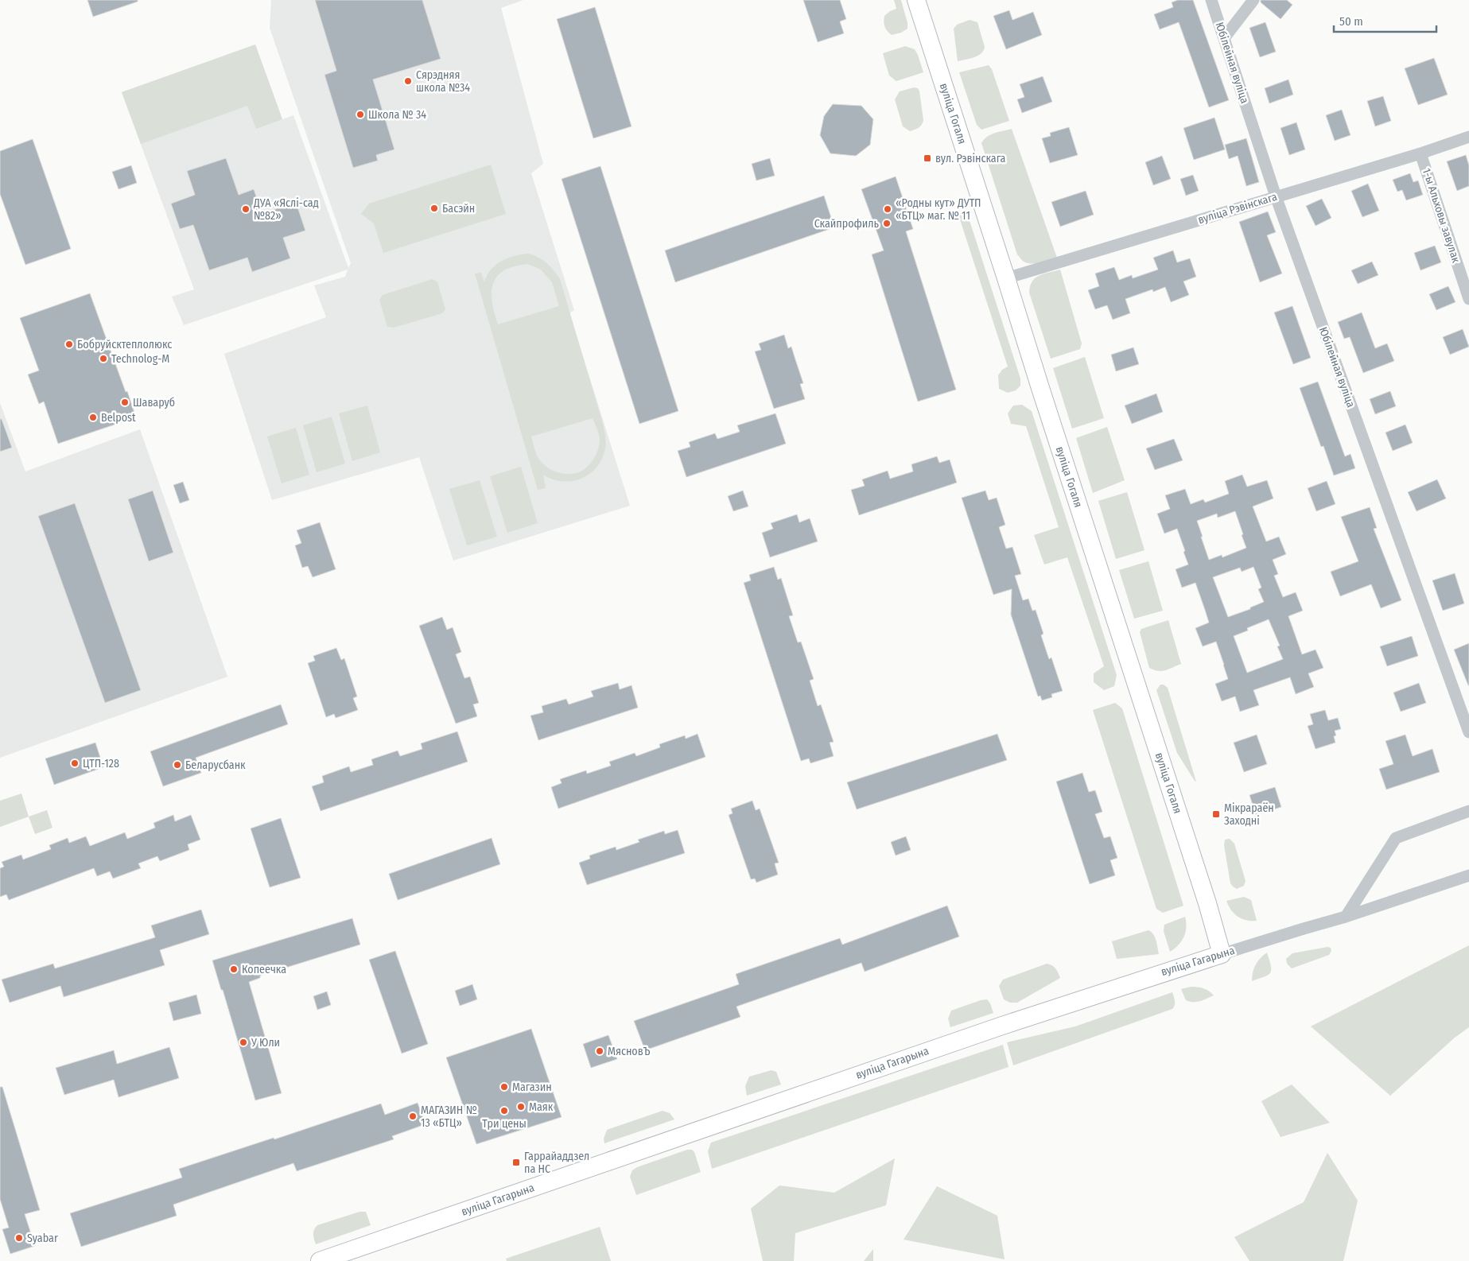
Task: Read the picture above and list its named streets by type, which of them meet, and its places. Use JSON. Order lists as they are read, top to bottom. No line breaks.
{"streets":{"main road":["вуліца Гогаля","вуліца Гагарына"],"street":["Юбілейная вуліца","вуліца Рэвінскага","1-ы Альховы завулак"]},"crossings":[["Юбілейная вуліца","вуліца Рэвінскага"],["вуліца Гогаля","вуліца Рэвінскага"],["вуліца Гогаля","вуліца Гагарына"],["вуліца Рэвінскага","1-ы Альховы завулак"]],"places":{"other":["Сярэдняя школа №34","Школа № 34","Басэйн","ДУА «Яслі-сад №82»","«Родны кут» ДУТП «БТЦ» маг. № 11","Скайпрофиль","Бобруйсктеплолюкс","Technolog-M","Шаваруб","Belpost","ЦТП-128","Беларусбанк","Копеечка","У Юли","МясновЪ","Магазин","Маяк","Три цены","МАГАЗИН № 13 «БТЦ»","Syabar"],"transit":["вул. Рэвінскага","Мікрараён Заходні","Гаррайаддзел па НС"]},"scale_bar":"50 m"}
